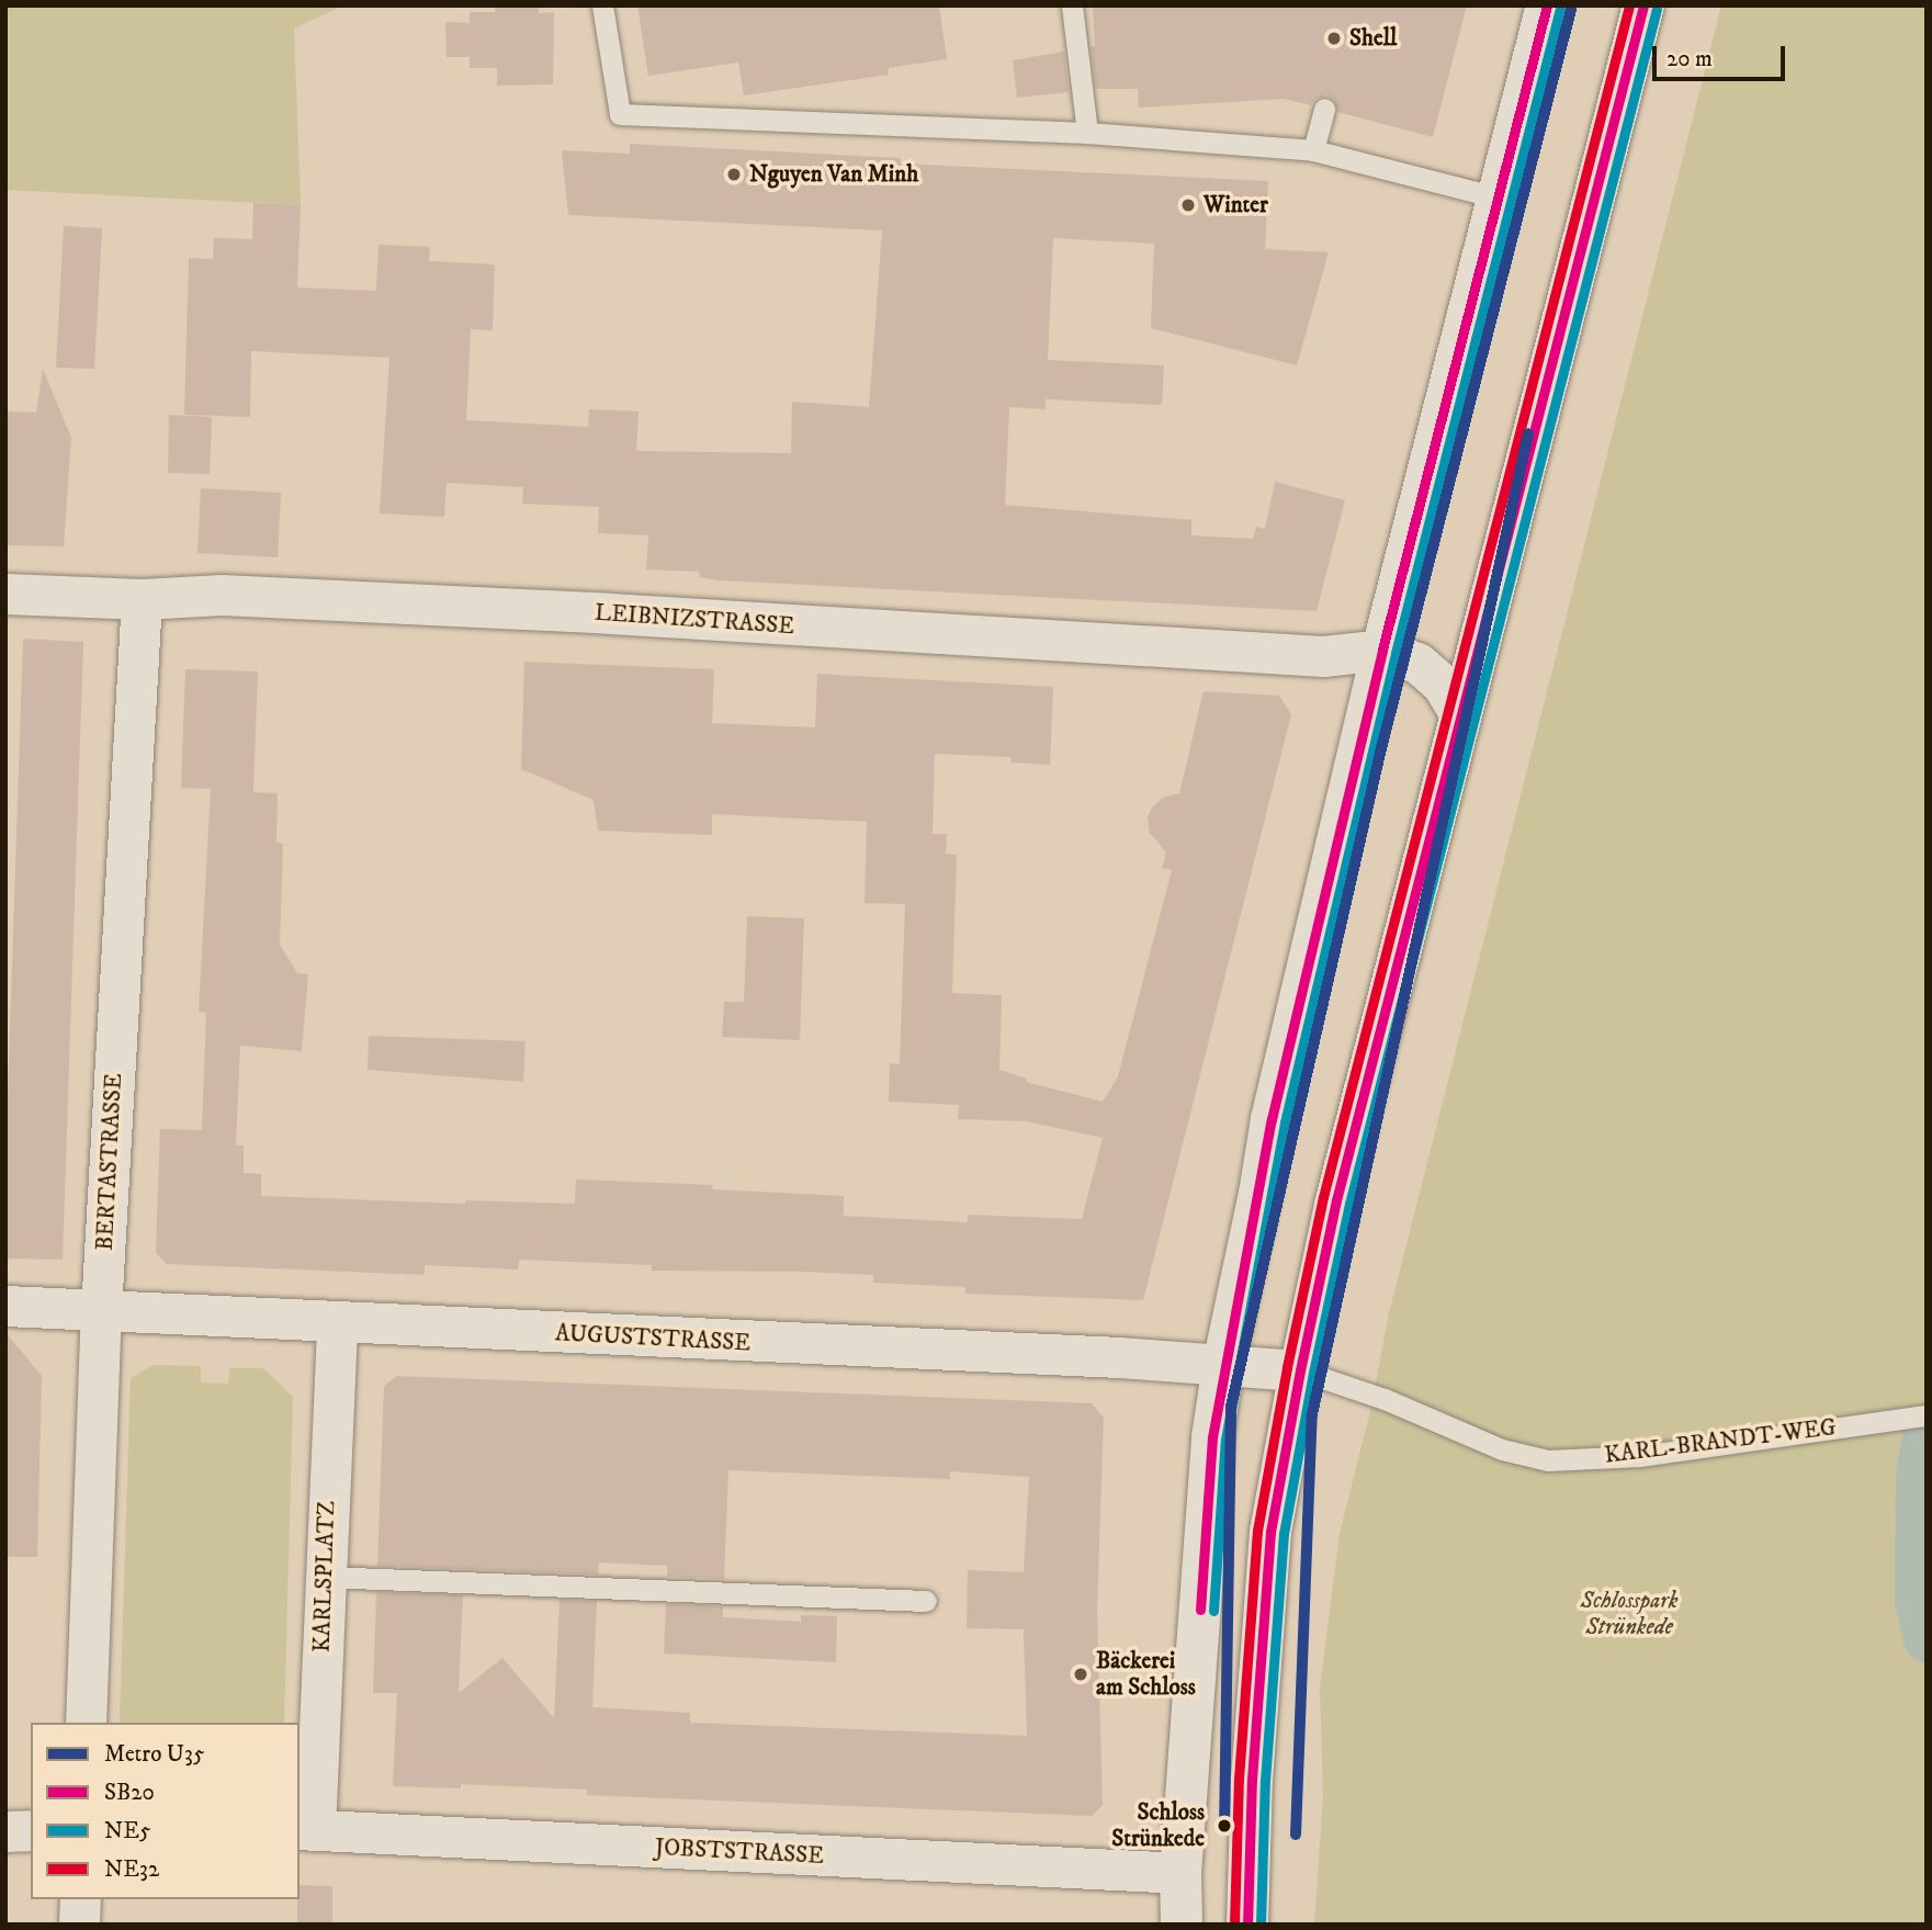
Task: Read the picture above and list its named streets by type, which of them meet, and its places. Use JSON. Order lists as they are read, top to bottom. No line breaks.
{"streets":{"street":["LEIBNIZSTRASSE","BERTASTRASSE","AUGUSTSTRASSE","KARLSPLATZ","JOBSTSTRASSE"],"lane":["KARL-BRANDT-WEG"]},"crossings":[["LEIBNIZSTRASSE","BERTASTRASSE"],["BERTASTRASSE","AUGUSTSTRASSE"],["AUGUSTSTRASSE","KARL-BRANDT-WEG"],["AUGUSTSTRASSE","KARLSPLATZ"],["KARLSPLATZ","JOBSTSTRASSE"]],"parks":["Schlosspark Strünkede"],"places":["Shell","Nguyen Van Minh","Winter","Bäckerei am Schloss","Schloss Strünkede"],"lines":["metro line U35","transit line SB20","transit line NE32","transit line NE5"],"legend":["Metro U35","SB20","NE5","NE32"],"scale_bar":"20 m"}
